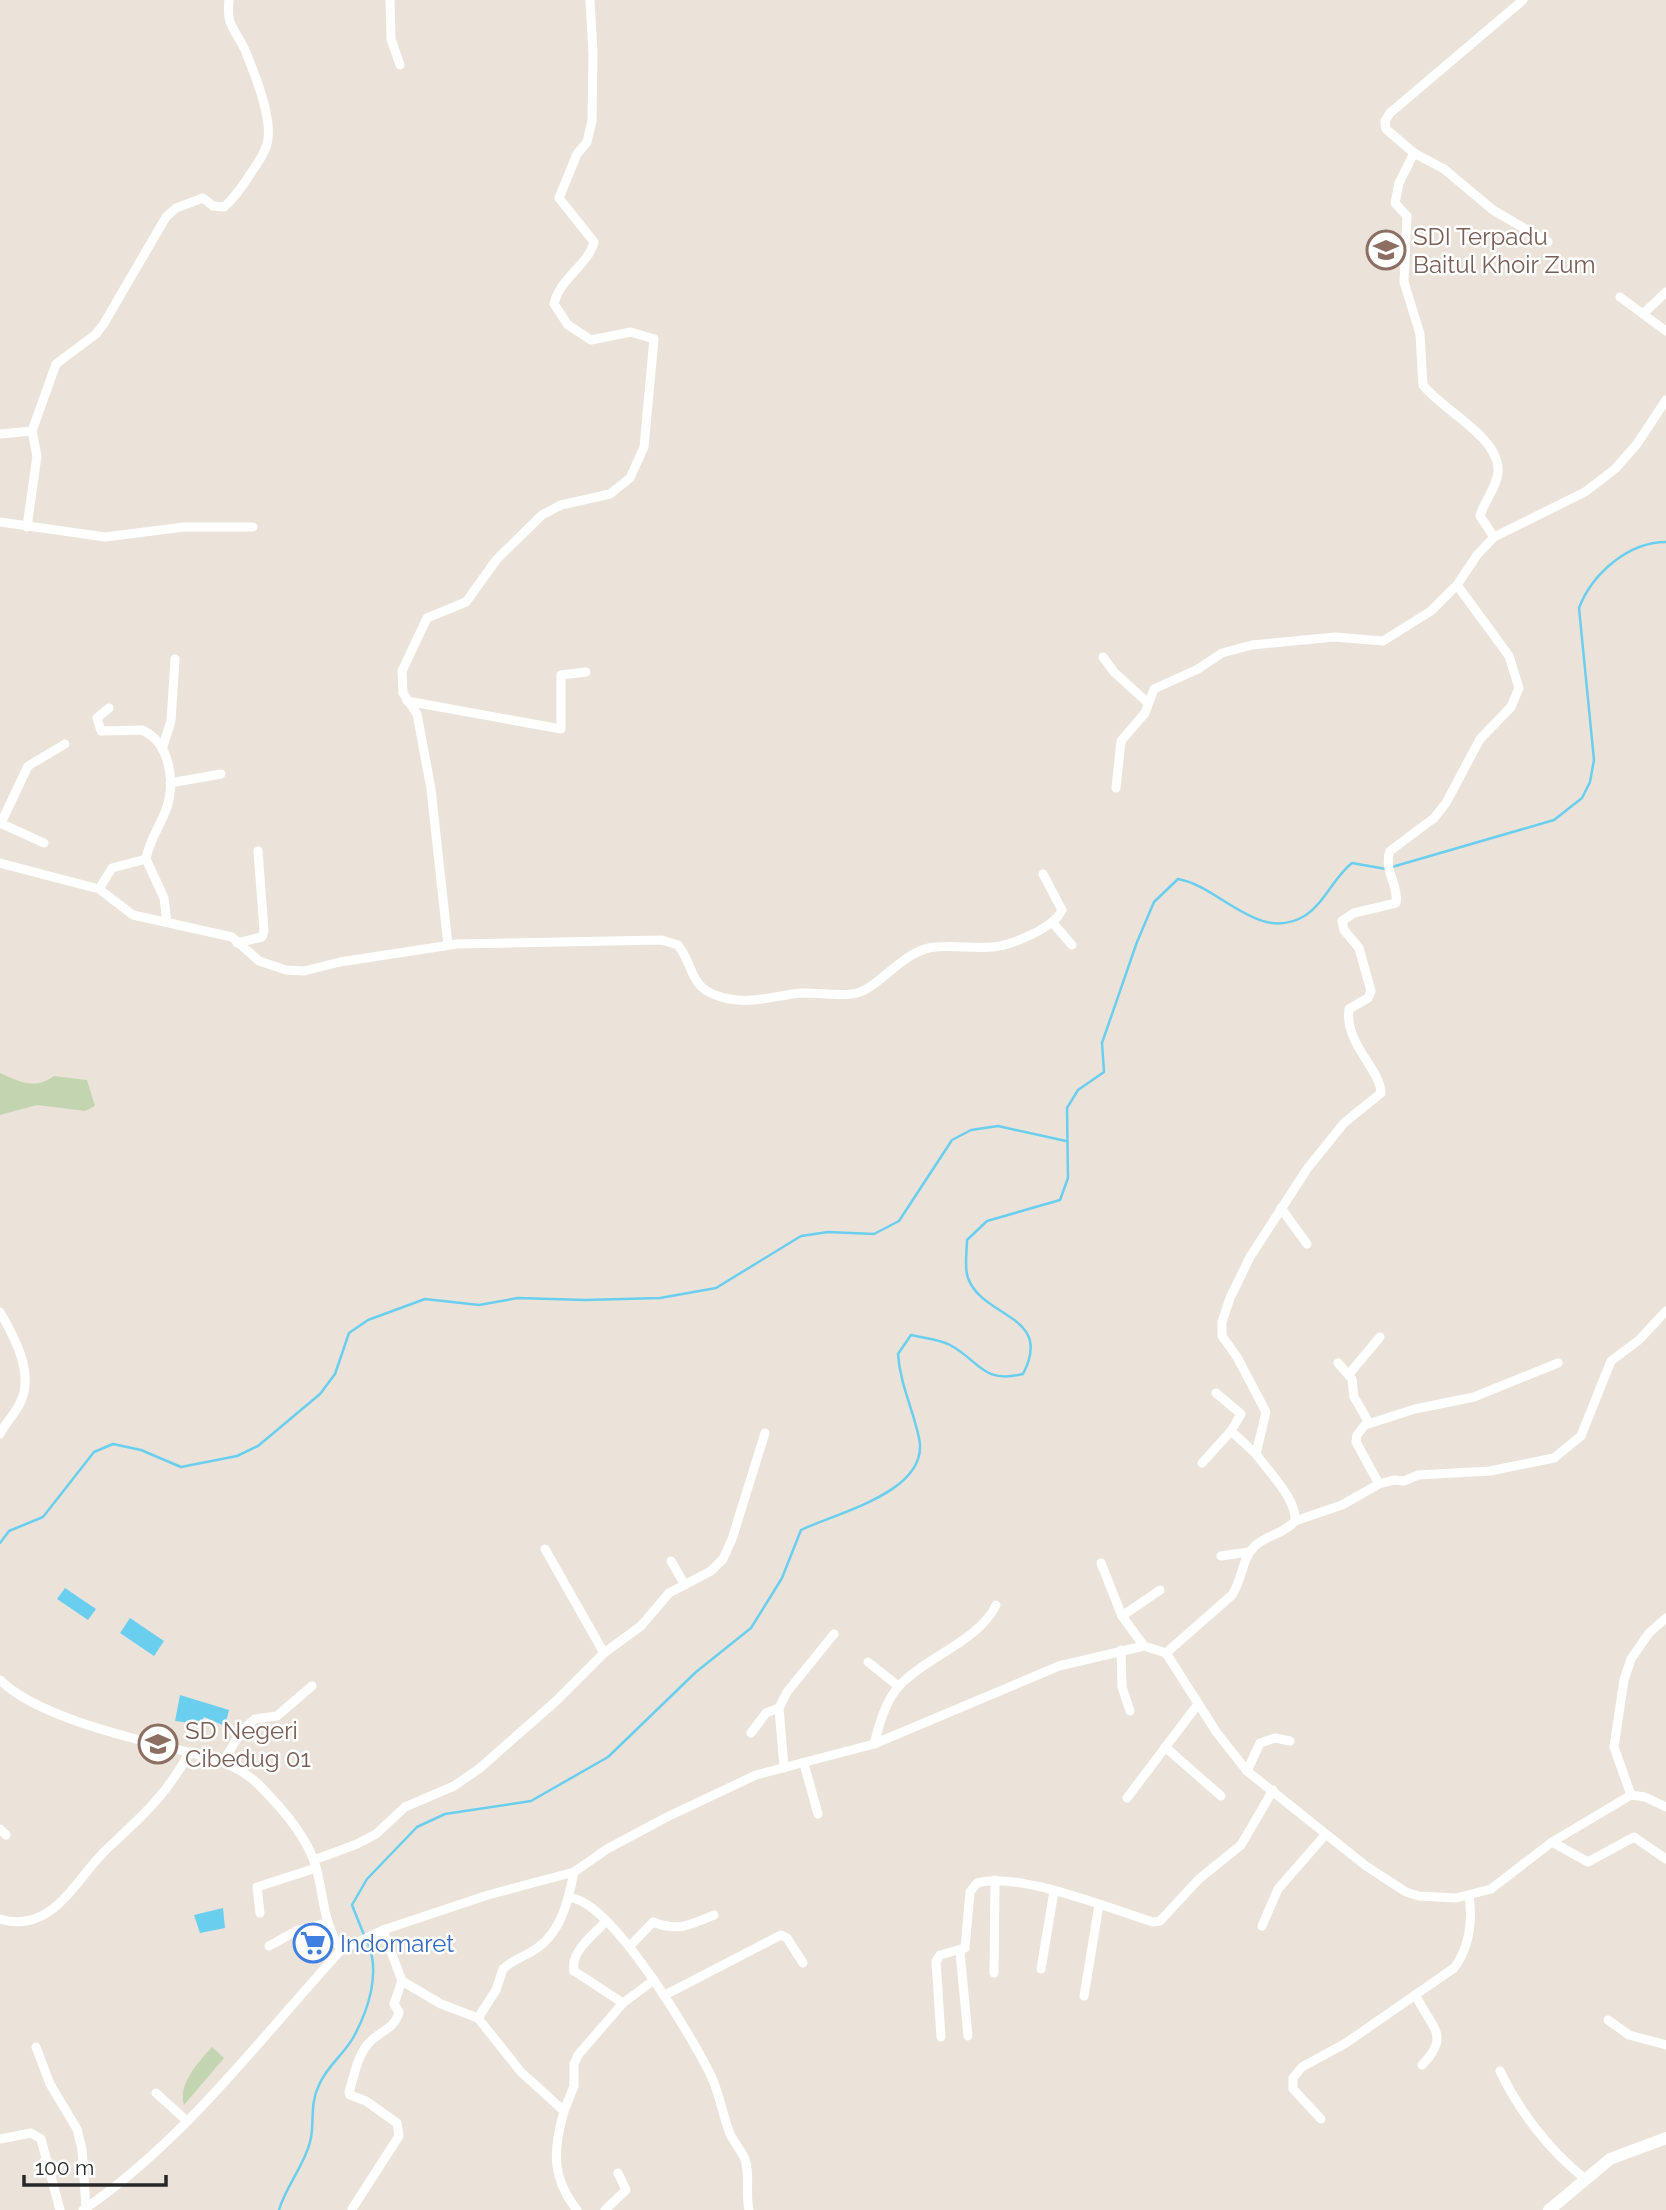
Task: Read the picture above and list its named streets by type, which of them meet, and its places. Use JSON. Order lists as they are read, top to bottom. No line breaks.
{"places":{"school or university":["SDI Terpadu Baitul Khoir Zum","SD Negeri Cibedug 01"],"supermarket":["Indomaret"]},"scale_bar":"100 m"}
